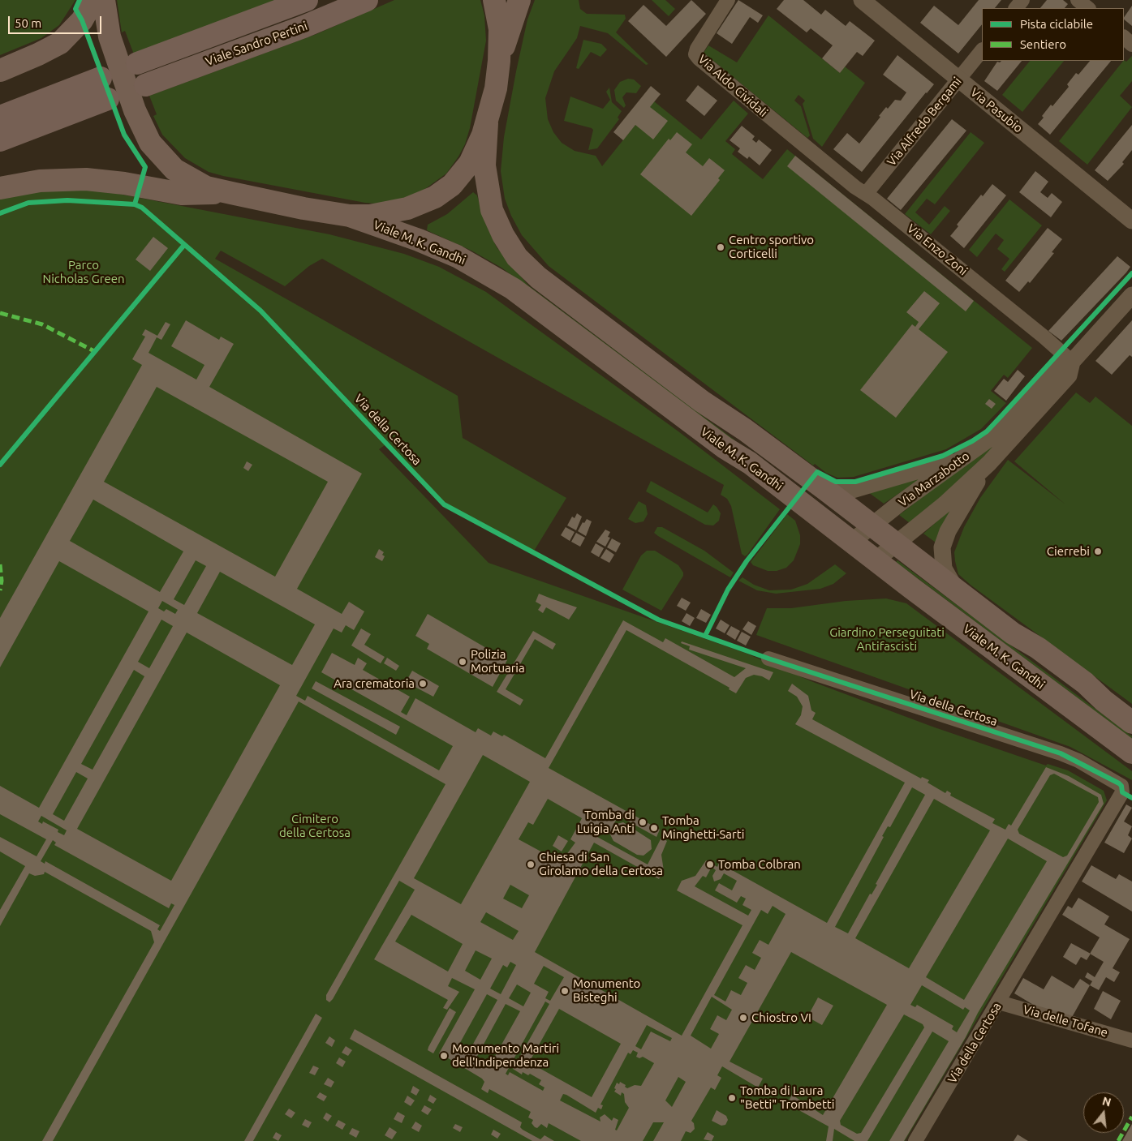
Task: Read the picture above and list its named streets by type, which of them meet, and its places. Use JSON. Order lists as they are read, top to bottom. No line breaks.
{"streets":{"highway":["Viale Sandro Pertini"],"main road":["Viale M. K. Gandhi"],"street":["Via Aldo Cividali","Via Pasubio","Via Alfredo Bergami","Via Enzo Zoni","Via della Certosa","Via Marzabotto","Via delle Tofane"]},"crossings":[["Via Aldo Cividali","Via Enzo Zoni"],["Via Pasubio","Via Alfredo Bergami"],["Via Alfredo Bergami","Via Enzo Zoni"],["Viale M. K. Gandhi","Via Marzabotto"],["Via Enzo Zoni","Via Marzabotto"],["Via della Certosa","Via delle Tofane"]],"parks":["Parco Nicholas Green","Giardino Perseguitati Antifascisti","Cimitero della Certosa"],"places":["Centro sportivo Corticelli","Cierrebi","Polizia Mortuaria","Ara crematoria","Tomba di Luigia Anti","Tomba Minghetti-Sarti","Chiesa di San Girolamo della Certosa","Tomba Colbran","Monumento Bisteghi","Chiostro VI","Monumento Martiri dell'Indipendenza","Tomba di Laura \"Betti\" Trombetti"],"legend":["Pista ciclabile","Sentiero"],"scale_bar":"50 m","north":"top"}
